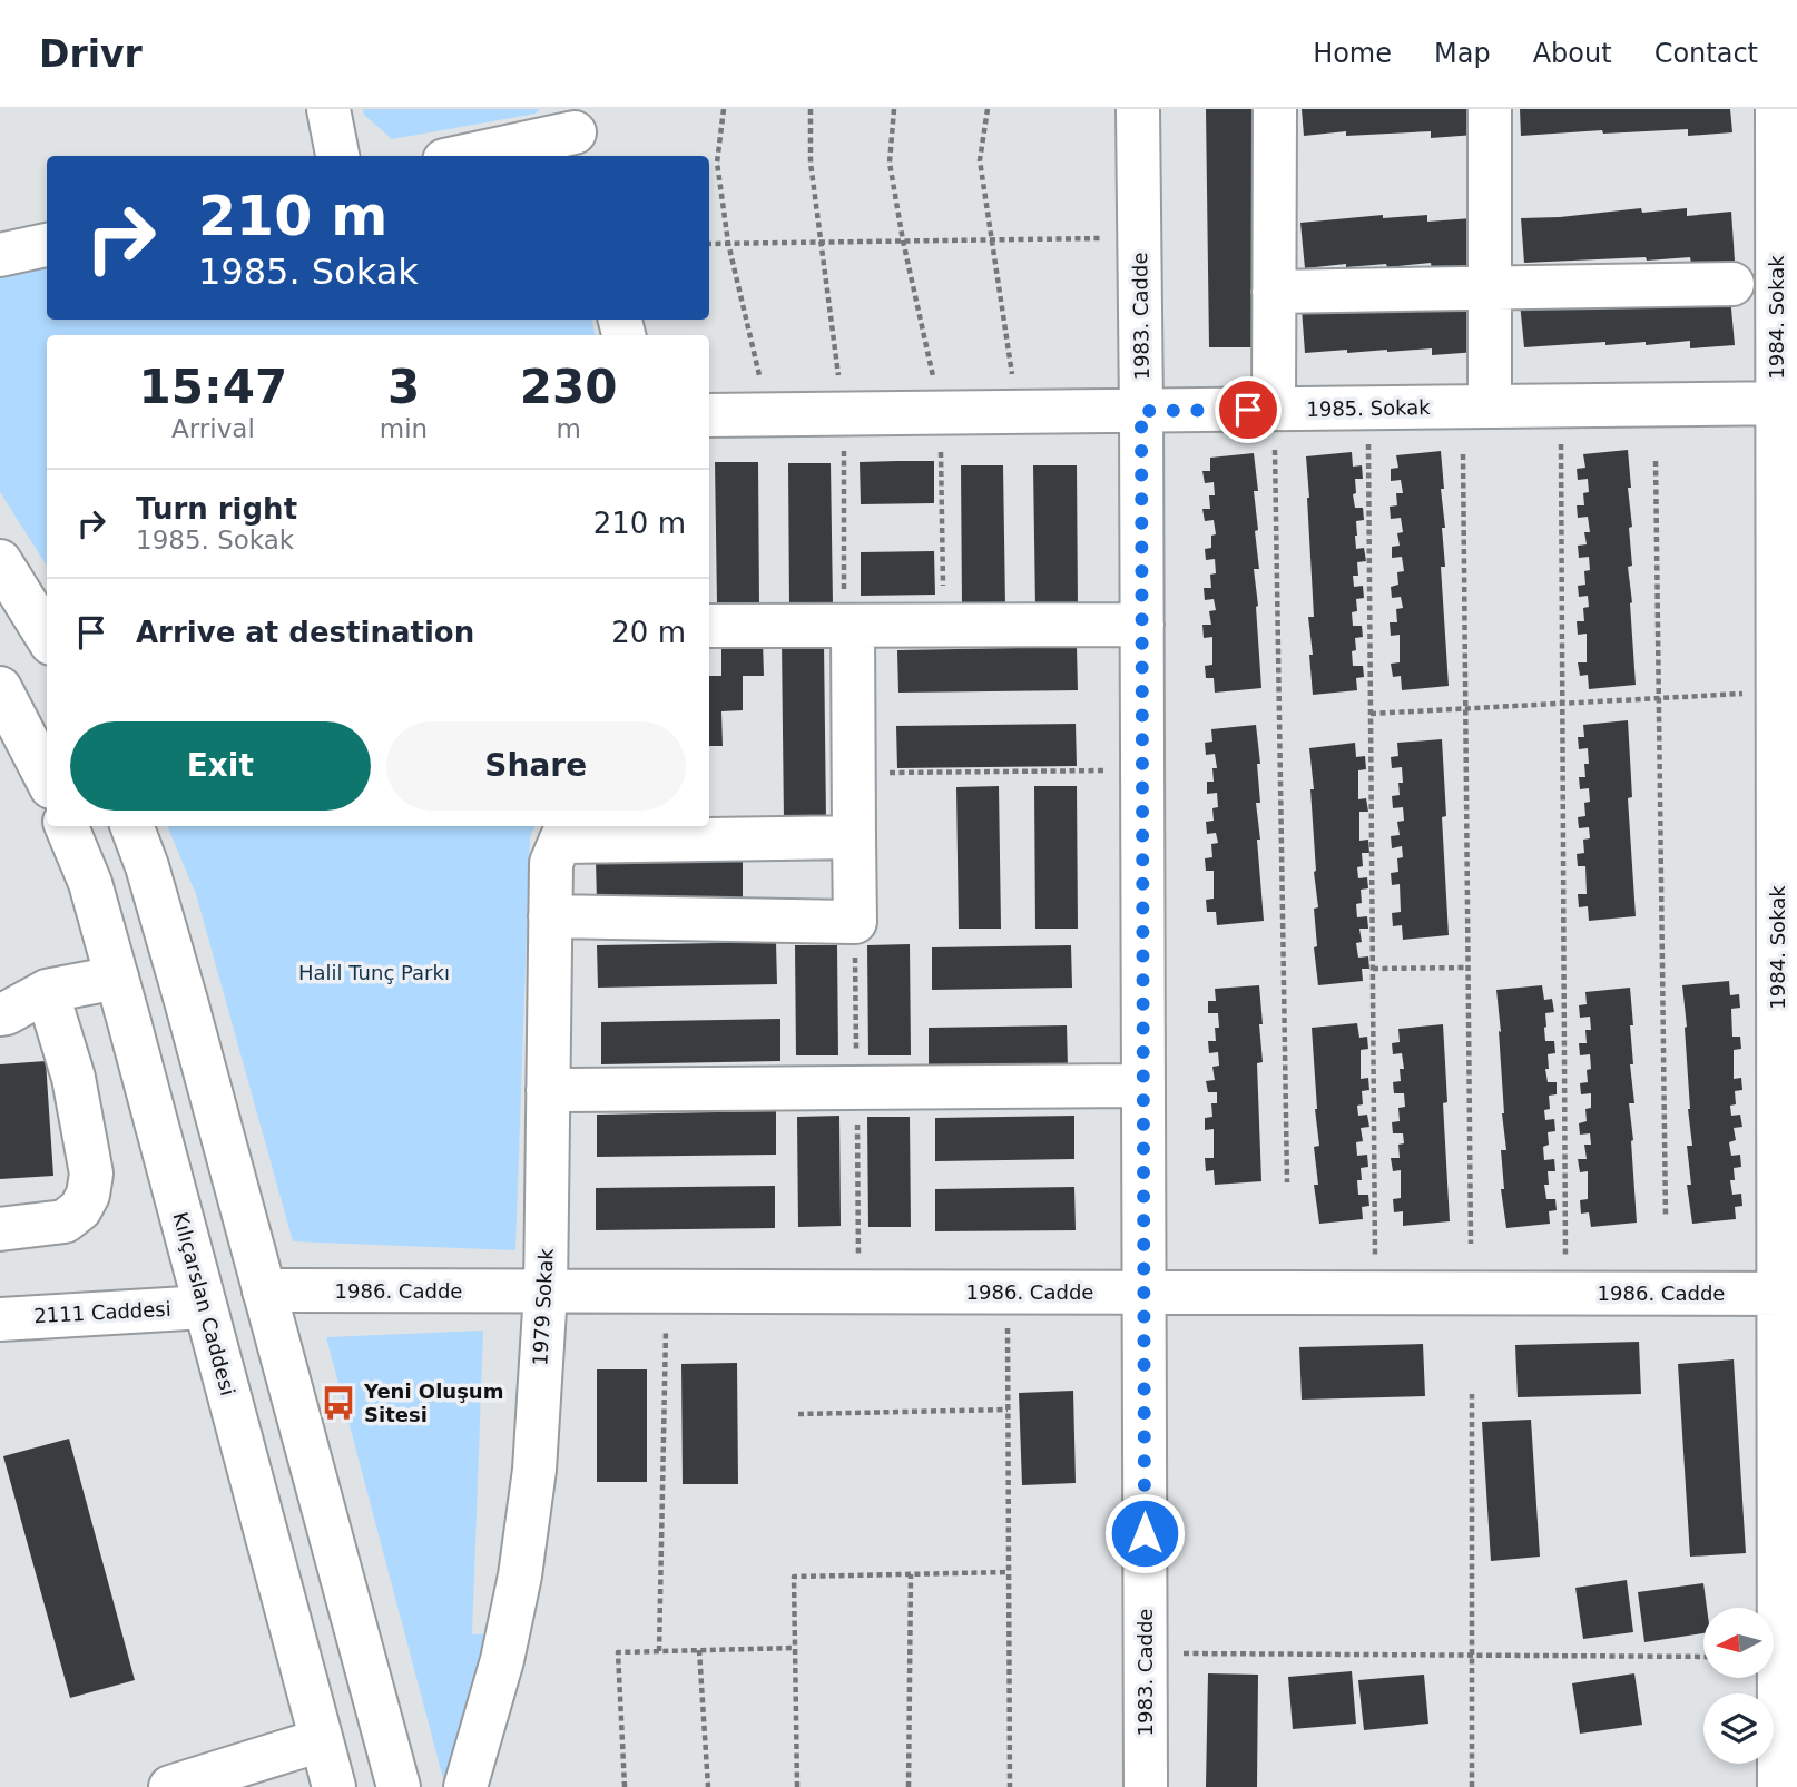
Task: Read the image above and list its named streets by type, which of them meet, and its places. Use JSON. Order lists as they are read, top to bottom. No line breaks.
{"streets":{"street":["1983. Cadde","1984. Sokak","1985. Sokak","1986. Cadde","Kılıçarslan Caddesi","1979 Sokak","2111 Caddesi"]},"crossings":[["1983. Cadde","1985. Sokak"],["1983. Cadde","1986. Cadde"],["1984. Sokak","1985. Sokak"],["1984. Sokak","1986. Cadde"],["1986. Cadde","Kılıçarslan Caddesi"],["1986. Cadde","1979 Sokak"],["1986. Cadde","2111 Caddesi"],["Kılıçarslan Caddesi","2111 Caddesi"]],"parks":["Halil Tunç Parkı"],"places":{"bus stop":["Yeni Oluşum Sitesi"]},"north":"left","page":{"header":"Drivr","nav":["Home","Map","About","Contact"],"turn":["210 m","1985. Sokak"],"eta":["15:47","Arrival","3","min","230","m"],"list":[{"name":"Turn right","note":"1985. Sokak","value":"210 m"},{"name":"Arrive at destination","value":"20 m"}],"buttons":["Exit","Share"]}}
